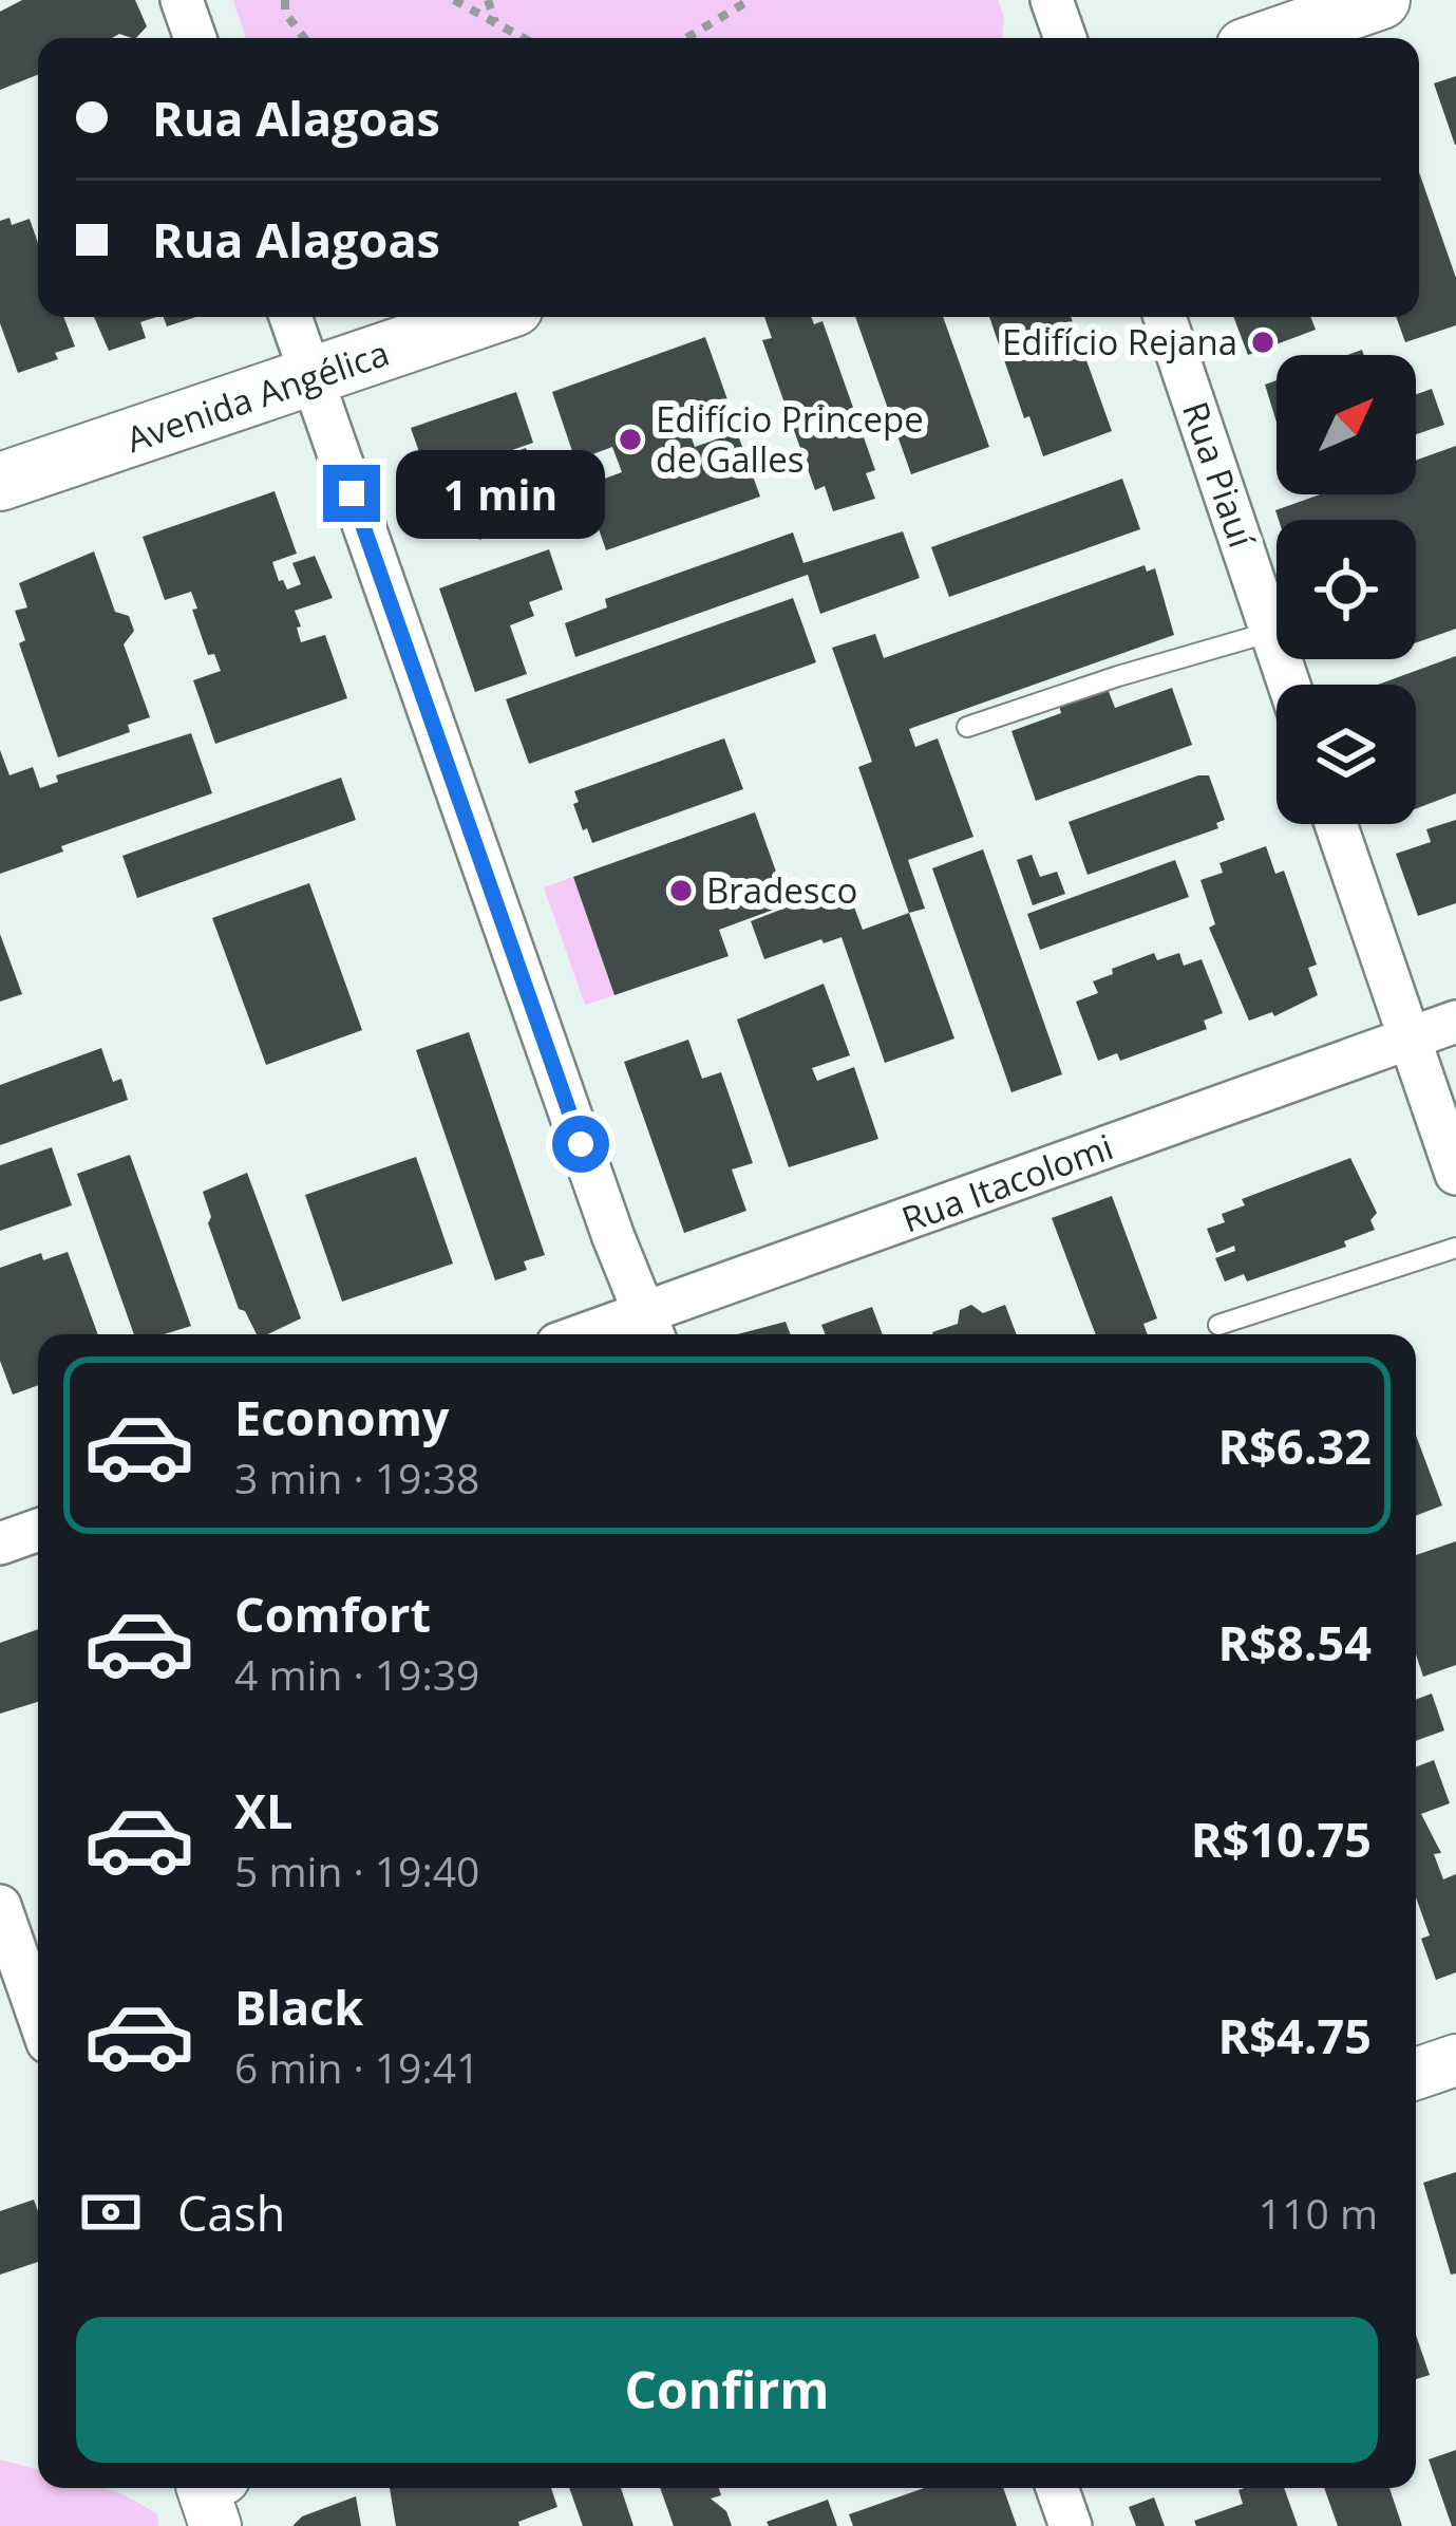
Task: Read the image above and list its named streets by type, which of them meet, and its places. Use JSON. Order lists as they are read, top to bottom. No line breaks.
{"streets":{"main road":["Avenida Angélica"],"street":["Rua Piauí","Rua Itacolomi"]},"places":["Edifício Rejana","Edifício Princepe de Galles","Bradesco"],"north":"top right","page":{"banner":["Rua Alagoas","Rua Alagoas"],"bubble":"1 min","list":[{"name":"Economy","note":"3 min · 19:38","value":"R$6.32"},{"name":"Comfort","note":"4 min · 19:39","value":"R$8.54"},{"name":"XL","note":"5 min · 19:40","value":"R$10.75"},{"name":"Black","note":"6 min · 19:41","value":"R$4.75"}],"pay":["Cash","110 m"],"buttons":"Confirm"}}
